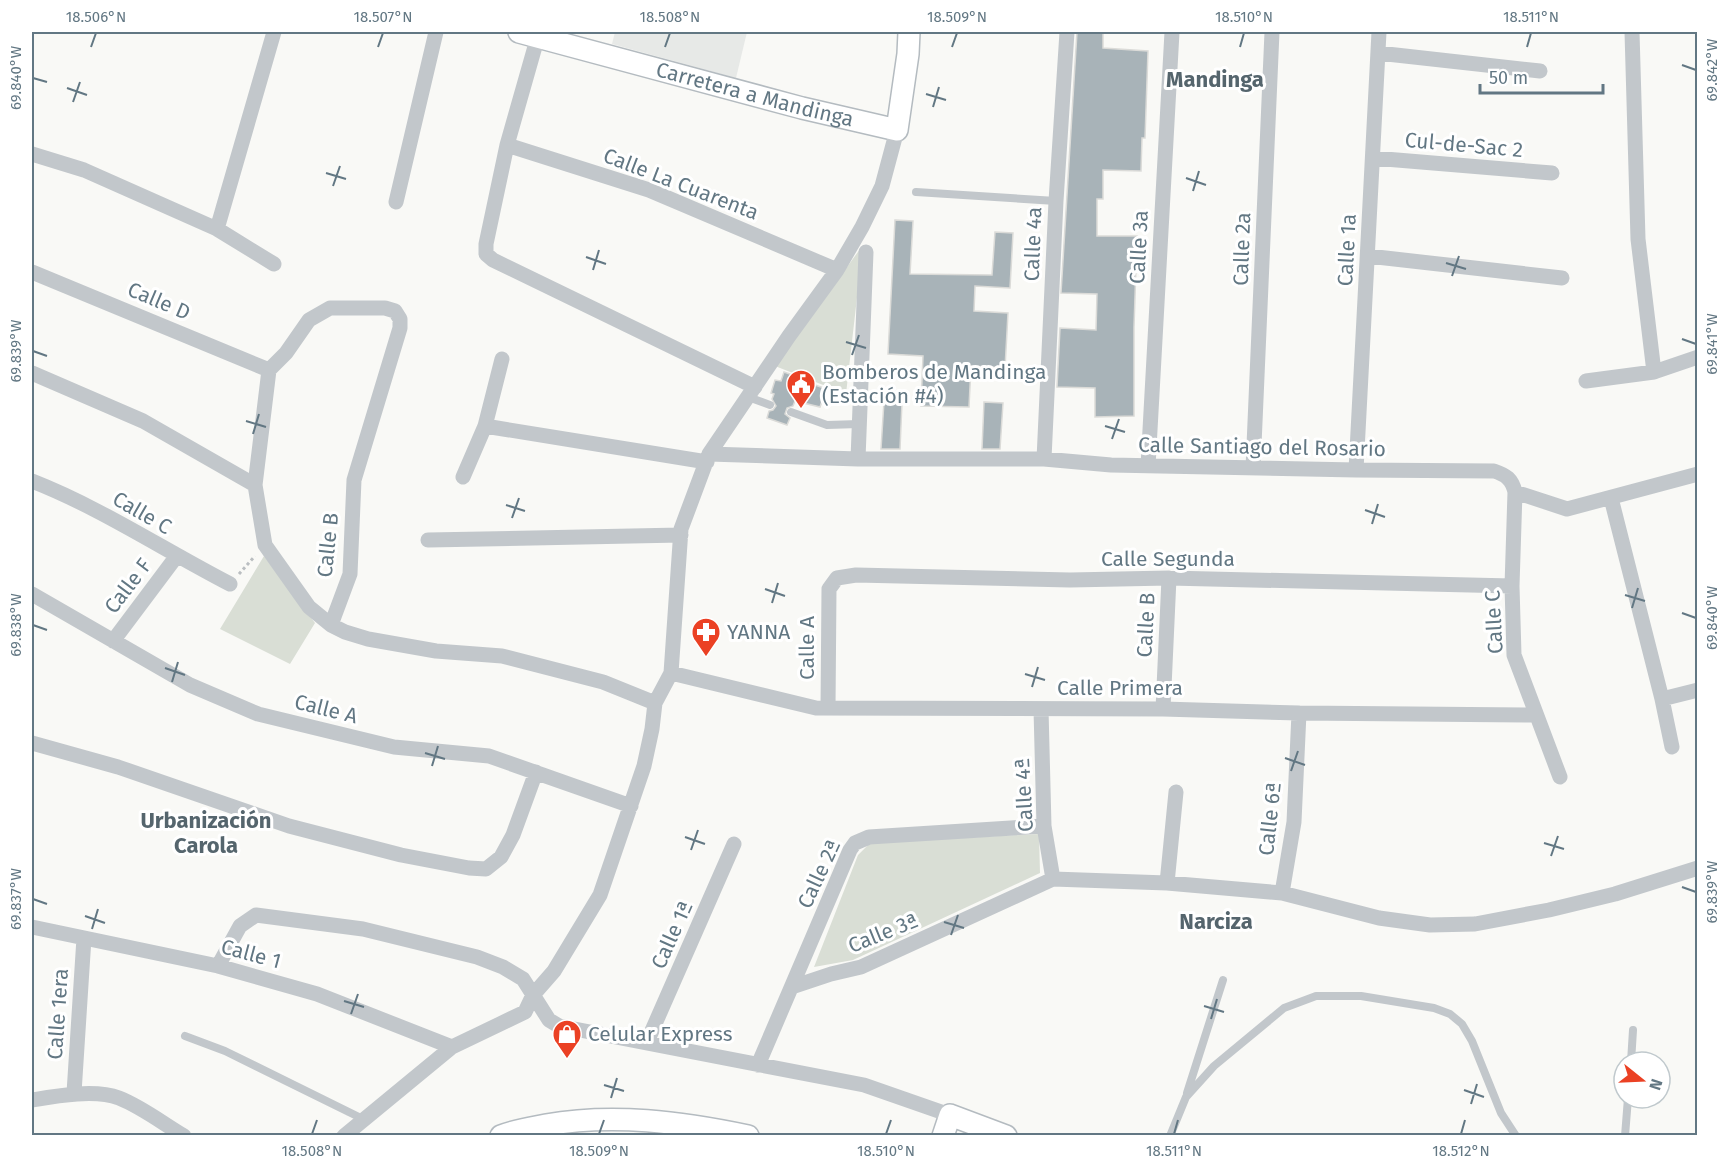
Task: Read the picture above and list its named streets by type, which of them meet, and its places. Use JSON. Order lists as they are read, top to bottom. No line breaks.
{"streets":{"street":["Carretera a Mandinga","Cul-de-Sac 2","Calle La Cuarenta","Calle 4a","Calle 3a","Calle 2a","Calle 1a","Calle D","Calle Santiago del Rosario","Calle C","Calle B","Calle Segunda","Calle F","Calle A","Calle Primera","Calle 4ª","Calle 6ª","Calle 2ª","Calle 3ª","Calle 1ª","Calle 1","Calle 1era"]},"crossings":[["Cul-de-Sac 2","Calle 1a"],["Calle 4a","Calle Santiago del Rosario"],["Calle 3a","Calle Santiago del Rosario"],["Calle 2a","Calle Santiago del Rosario"],["Calle 1a","Calle Santiago del Rosario"],["Calle D","Calle B"],["Calle Santiago del Rosario","Calle C"],["Calle C","Calle Segunda"],["Calle C","Calle F"],["Calle C","Calle Primera"],["Calle B","Calle Segunda"],["Calle B","Calle Primera"],["Calle Segunda","Calle A"],["Calle F","Calle A"],["Calle A","Calle Primera"],["Calle Primera","Calle 4ª"],["Calle Primera","Calle 6ª"],["Calle 4ª","Calle 2ª"],["Calle 4ª","Calle 3ª"],["Calle 2ª","Calle 3ª"],["Calle 1","Calle 1era"]],"districts":["Mandinga","Urbanización Carola","Narciza"],"places":{"public building":["Bomberos de Mandinga (Estación #4)"],"pharmacy":["YANNA"],"shop":["Celular Express"]},"scale_bar":"50 m","north":"right","coordinates":["18.506°N","18.507°N","18.508°N","18.509°N","18.510°N","18.511°N","69.842°W","69.840°W","69.841°W","69.839°W","69.838°W","69.837°W","18.512°N"]}
